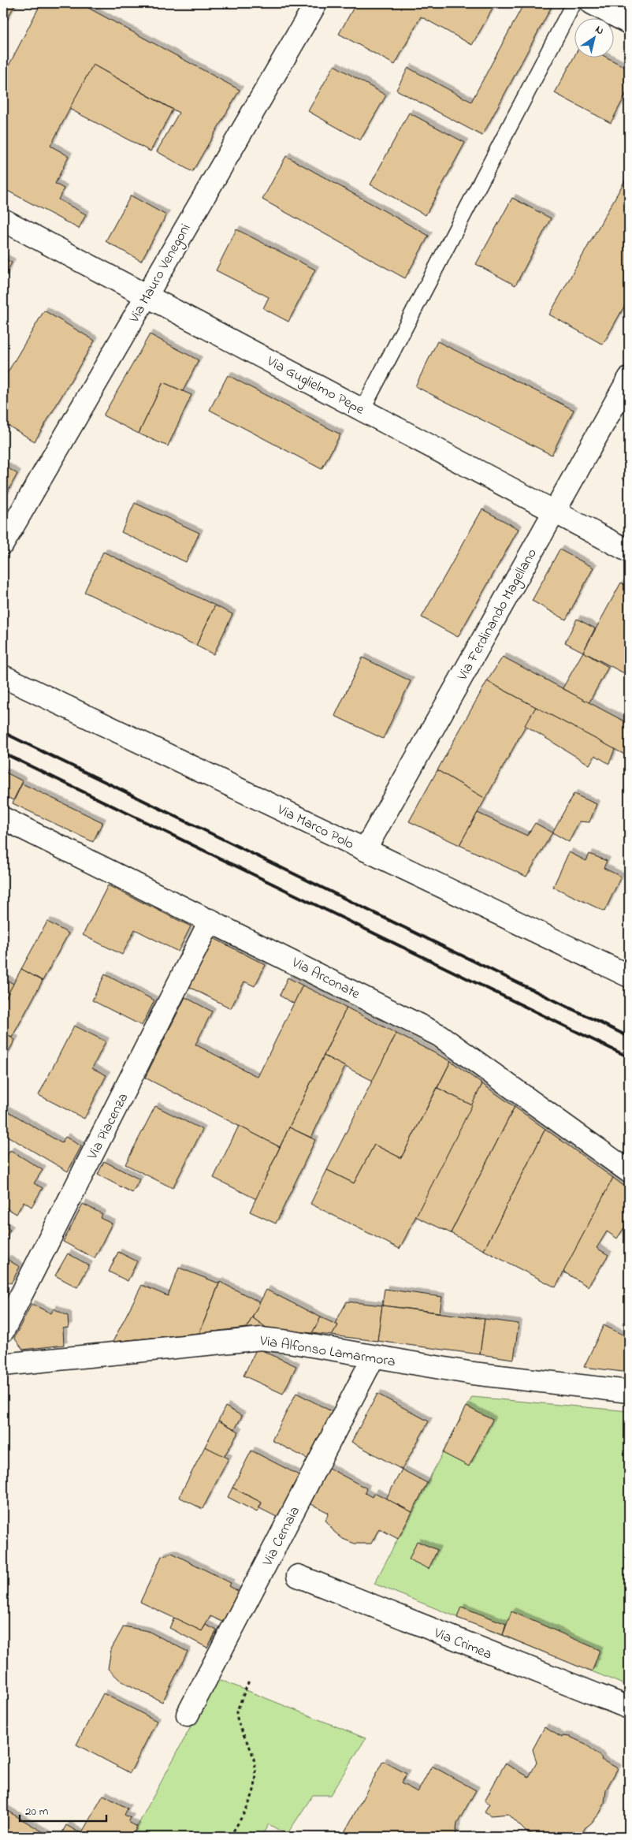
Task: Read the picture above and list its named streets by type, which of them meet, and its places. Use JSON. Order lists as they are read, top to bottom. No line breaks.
{"streets":{"street":["Via Mauro Venegoni","Via Guglielmo Pepe","Via Ferdinando Magellano","Via Marco Polo","Via Arconate","Via Piacenza","Via Alfonso Lamarmora","Via Cernaia","Via Crimea"]},"crossings":[["Via Mauro Venegoni","Via Guglielmo Pepe"],["Via Guglielmo Pepe","Via Ferdinando Magellano"],["Via Ferdinando Magellano","Via Marco Polo"],["Via Arconate","Via Piacenza"],["Via Alfonso Lamarmora","Via Cernaia"]],"scale_bar":"20 m","north":"top right"}
